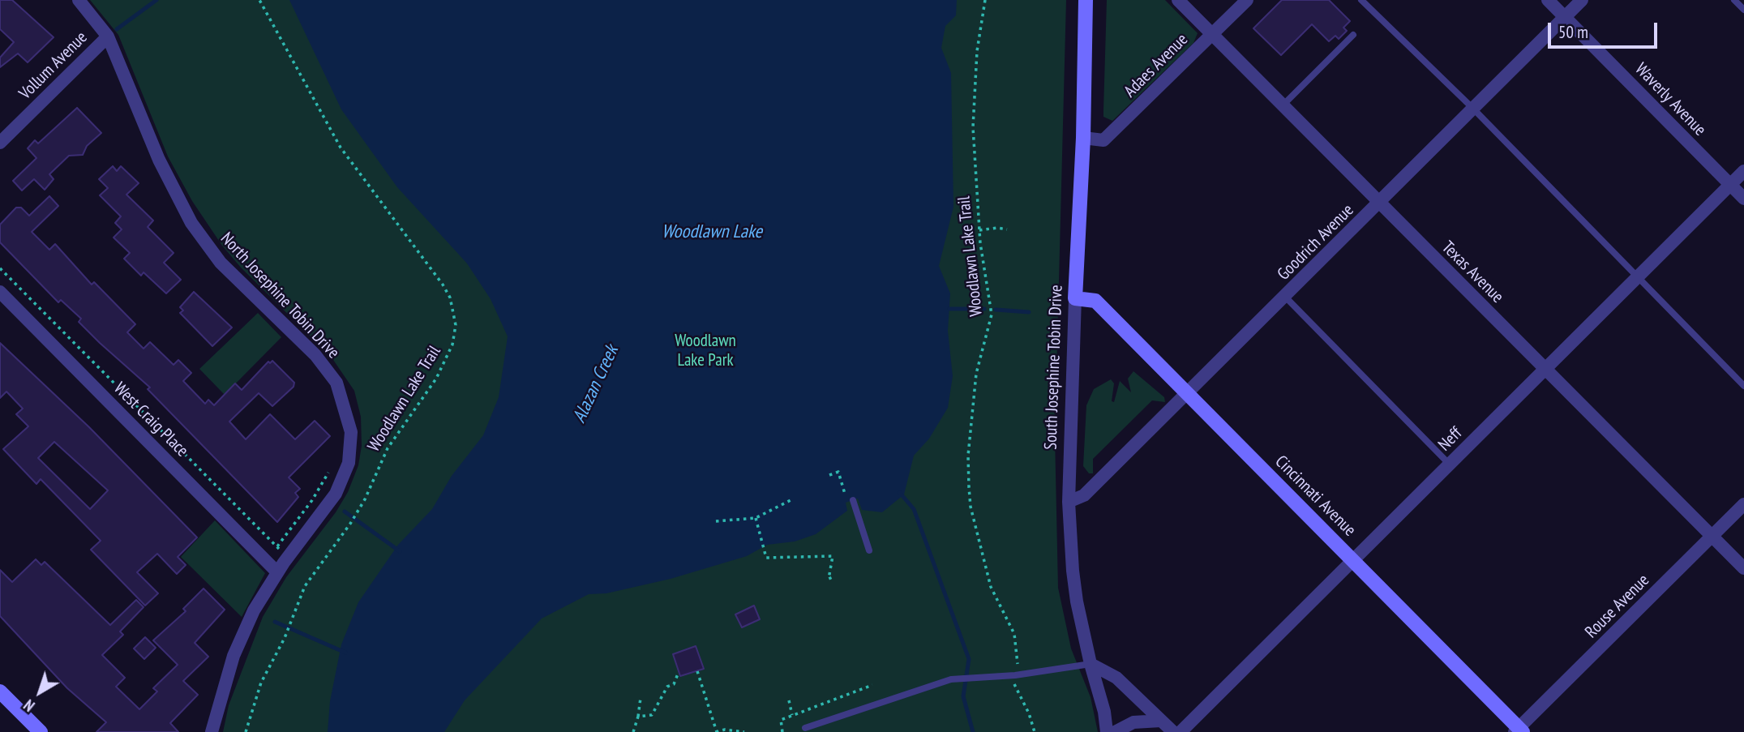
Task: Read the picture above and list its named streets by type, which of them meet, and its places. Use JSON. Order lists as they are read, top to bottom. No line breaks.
{"streets":{"street":["Vollum Avenue","Adaes Avenue","Waverly Avenue","Goodrich Avenue","Texas Avenue","North Josephine Tobin Drive","South Josephine Tobin Drive","West Craig Place","Neff","Cincinnati Avenue","Rouse Avenue"],"path":["Woodlawn Lake Trail"]},"crossings":[["Vollum Avenue","North Josephine Tobin Drive"],["Adaes Avenue","Texas Avenue"],["Adaes Avenue","South Josephine Tobin Drive"],["Waverly Avenue","Goodrich Avenue"],["Waverly Avenue","Neff"],["Goodrich Avenue","Texas Avenue"],["Goodrich Avenue","South Josephine Tobin Drive"],["Goodrich Avenue","Cincinnati Avenue"],["Texas Avenue","Neff"],["Texas Avenue","Rouse Avenue"],["North Josephine Tobin Drive","West Craig Place"],["South Josephine Tobin Drive","Cincinnati Avenue"],["Neff","Cincinnati Avenue"],["Cincinnati Avenue","Rouse Avenue"]],"water":["Woodlawn Lake","Alazan Creek"],"parks":["Woodlawn Lake Park"],"scale_bar":"50 m","north":"bottom left"}
